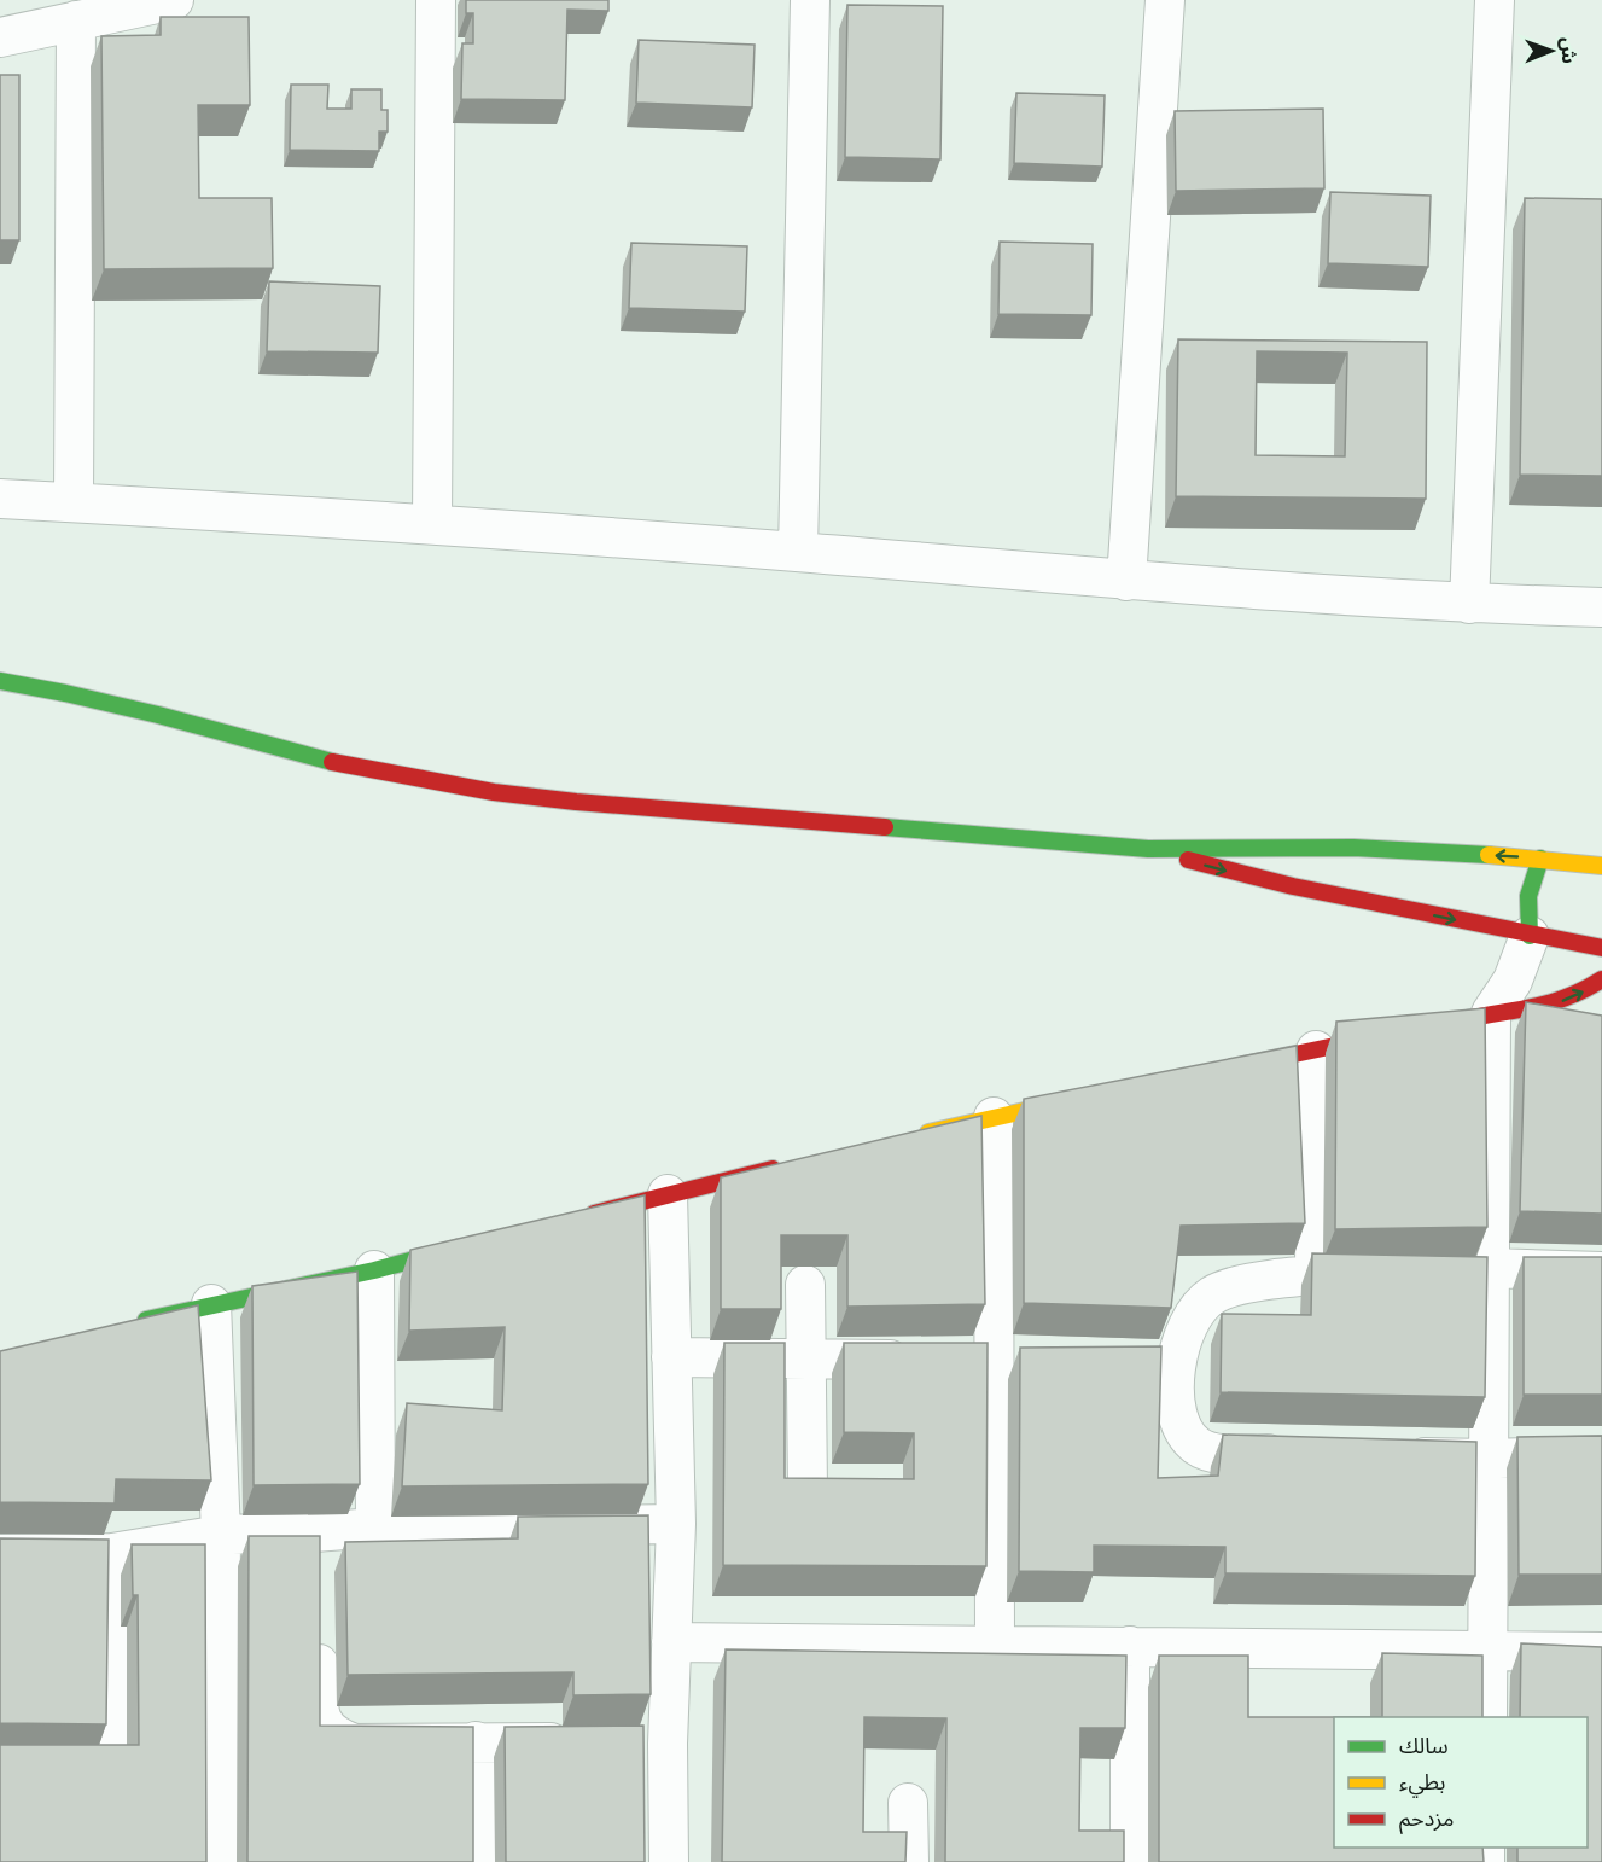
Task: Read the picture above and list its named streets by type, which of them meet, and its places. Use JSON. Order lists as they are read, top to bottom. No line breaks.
{"legend":["سالك","بطيء","مزدحم"],"north":"right"}
